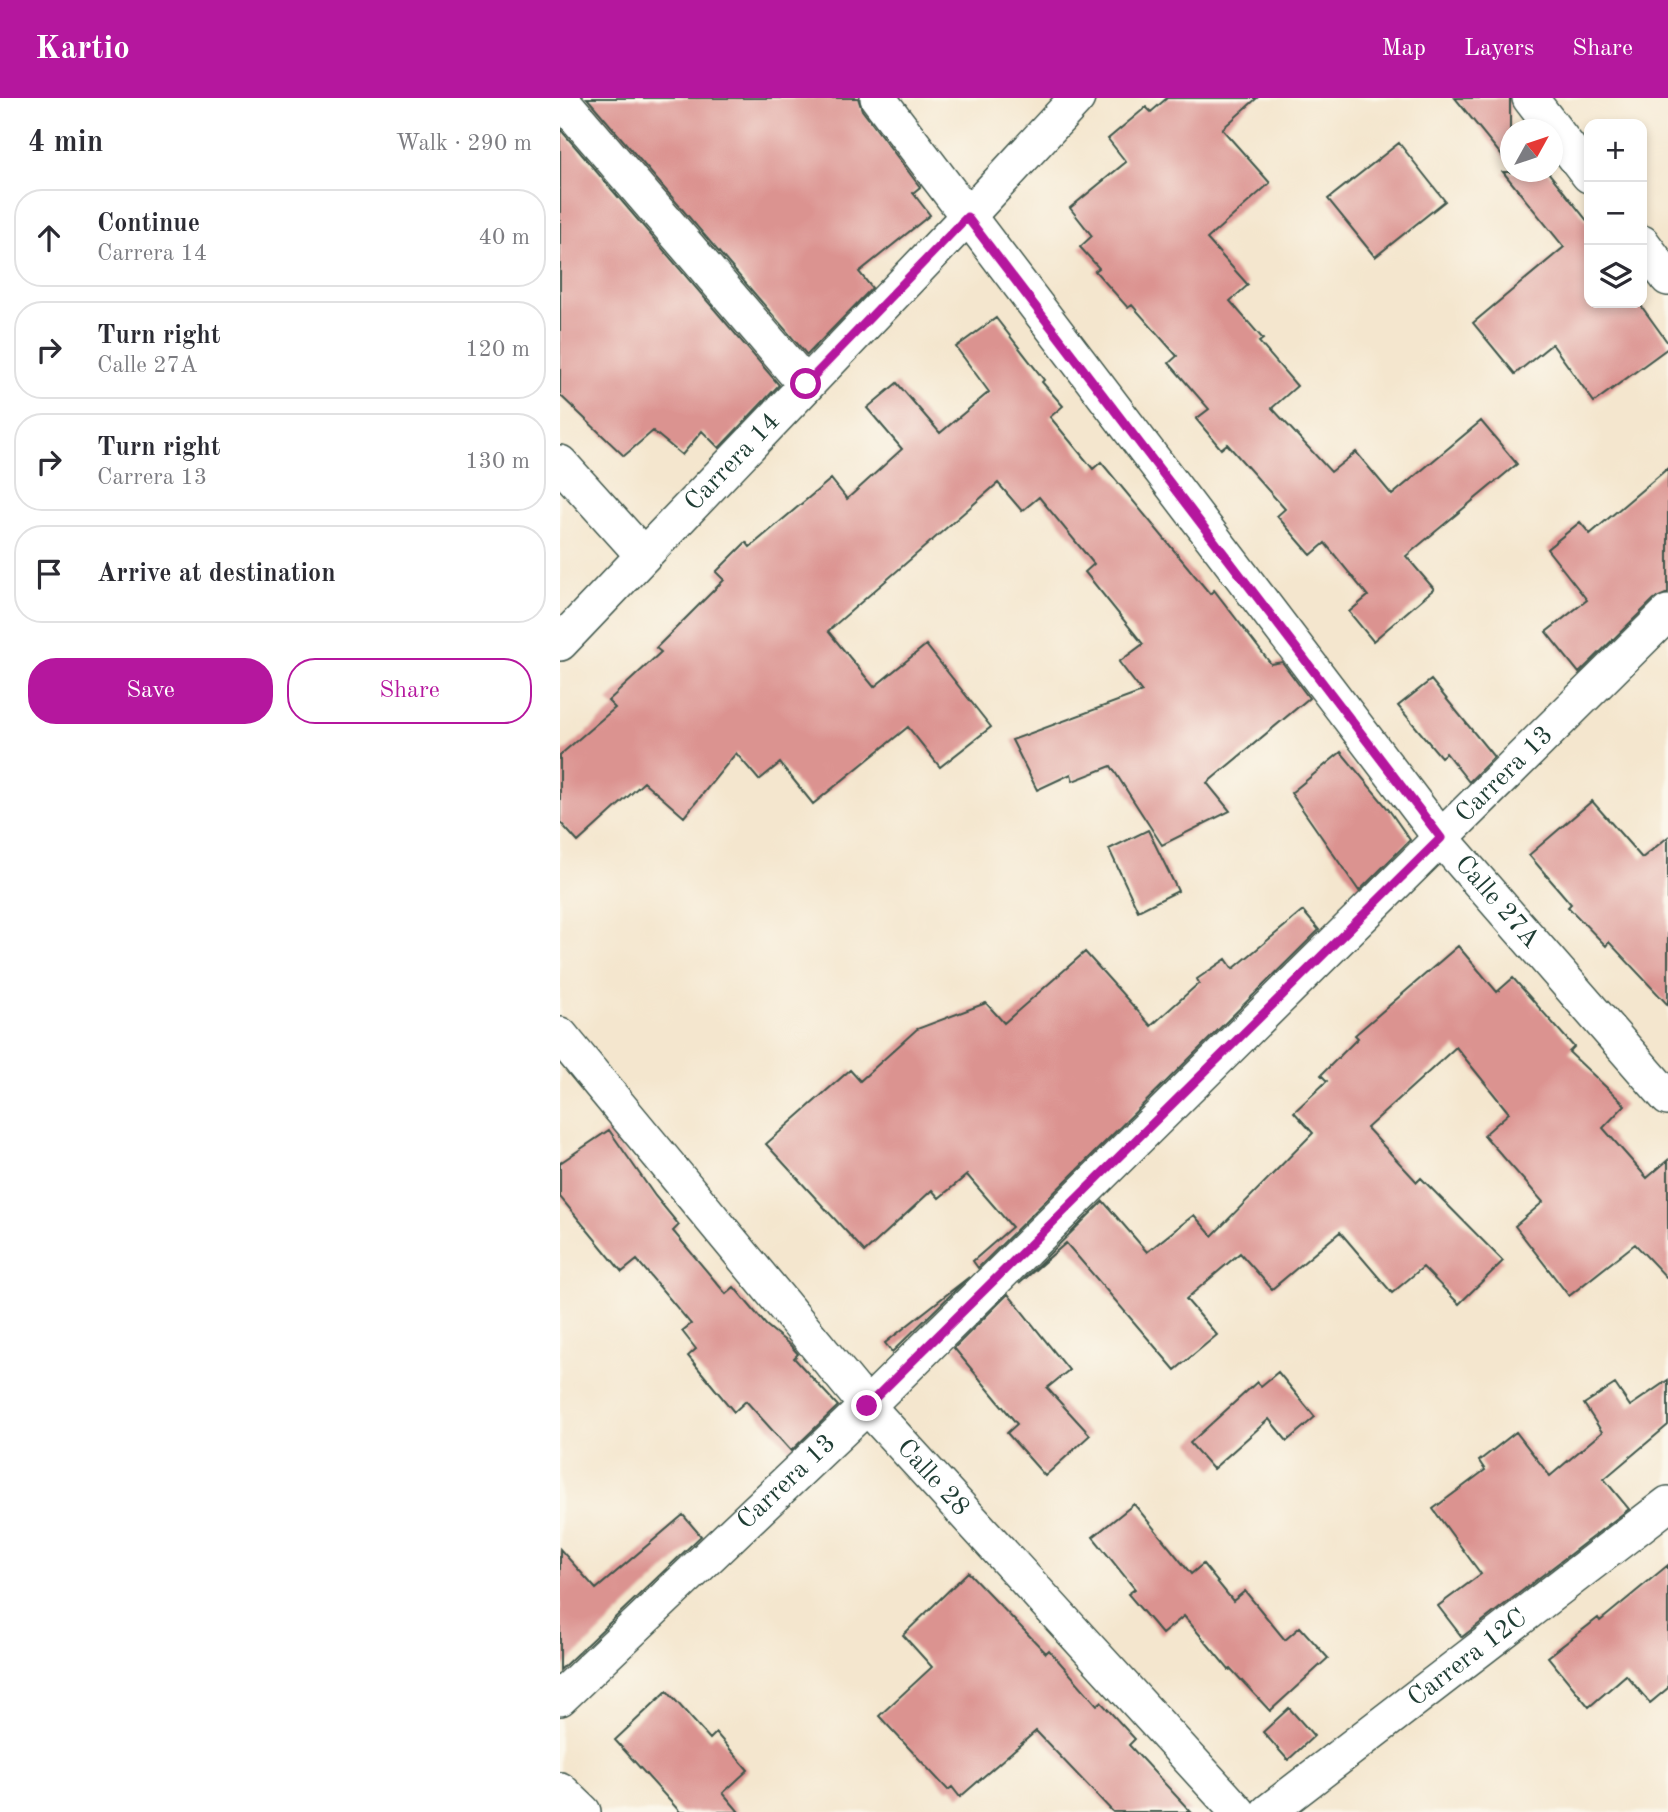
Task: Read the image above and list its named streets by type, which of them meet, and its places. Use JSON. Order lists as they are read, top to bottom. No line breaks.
{"streets":{"street":["Carrera 14","Carrera 13","Calle 27A","Calle 28","Carrera 12C"]},"crossings":[["Carrera 14","Calle 27A"],["Carrera 13","Calle 27A"],["Carrera 13","Calle 28"]],"north":"top right","page":{"header":"Kartio","nav":["Map","Layers","Share"],"heading":["4 min","Walk · 290 m"],"map_buttons":["+","−"],"list":[["Continue","Carrera 14","40 m"],["Turn right","Calle 27A","120 m"],["Turn right","Carrera 13","130 m"],"Arrive at destination"],"buttons":["Save","Share"]}}
